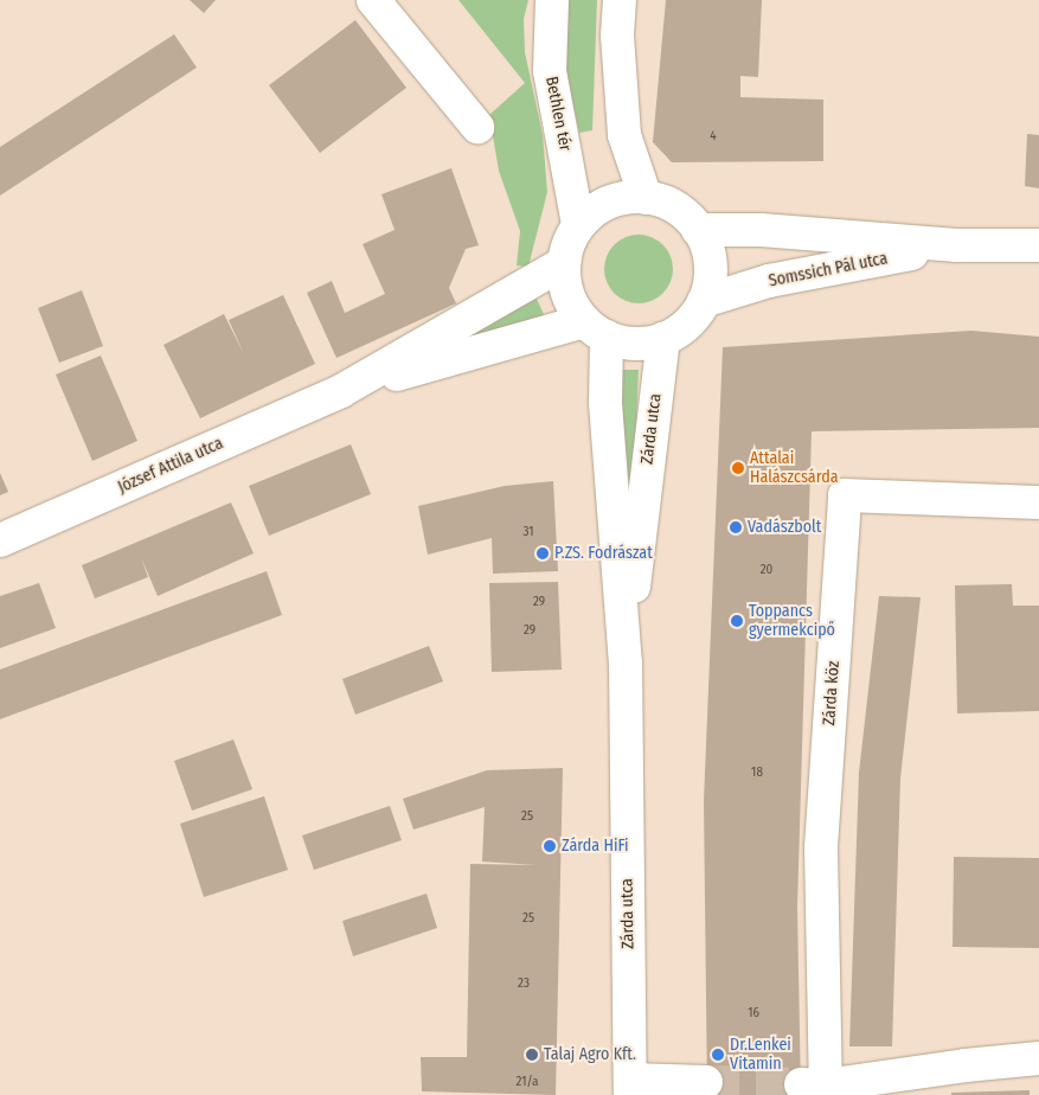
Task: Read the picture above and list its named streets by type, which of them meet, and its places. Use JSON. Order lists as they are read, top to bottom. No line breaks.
{"streets":{"street":["Bethlen tér","Somssich Pál utca","Zárda utca","József Attila utca","Zárda köz"]},"crossings":[["Bethlen tér","Somssich Pál utca"],["Bethlen tér","Zárda utca"],["Bethlen tér","József Attila utca"],["Somssich Pál utca","Zárda utca"],["Somssich Pál utca","József Attila utca"],["Zárda utca","József Attila utca"]],"places":["Attalai Halászcsárda","Vadászbolt","P.ZS. Fodrászat","Toppancs gyermekcipő","Zárda HiFi","Talaj Agro Kft.","Dr.Lenkei Vitamin"],"house_numbers":["4","31","20","29","29","18","25","25","23","16","21/a"]}
